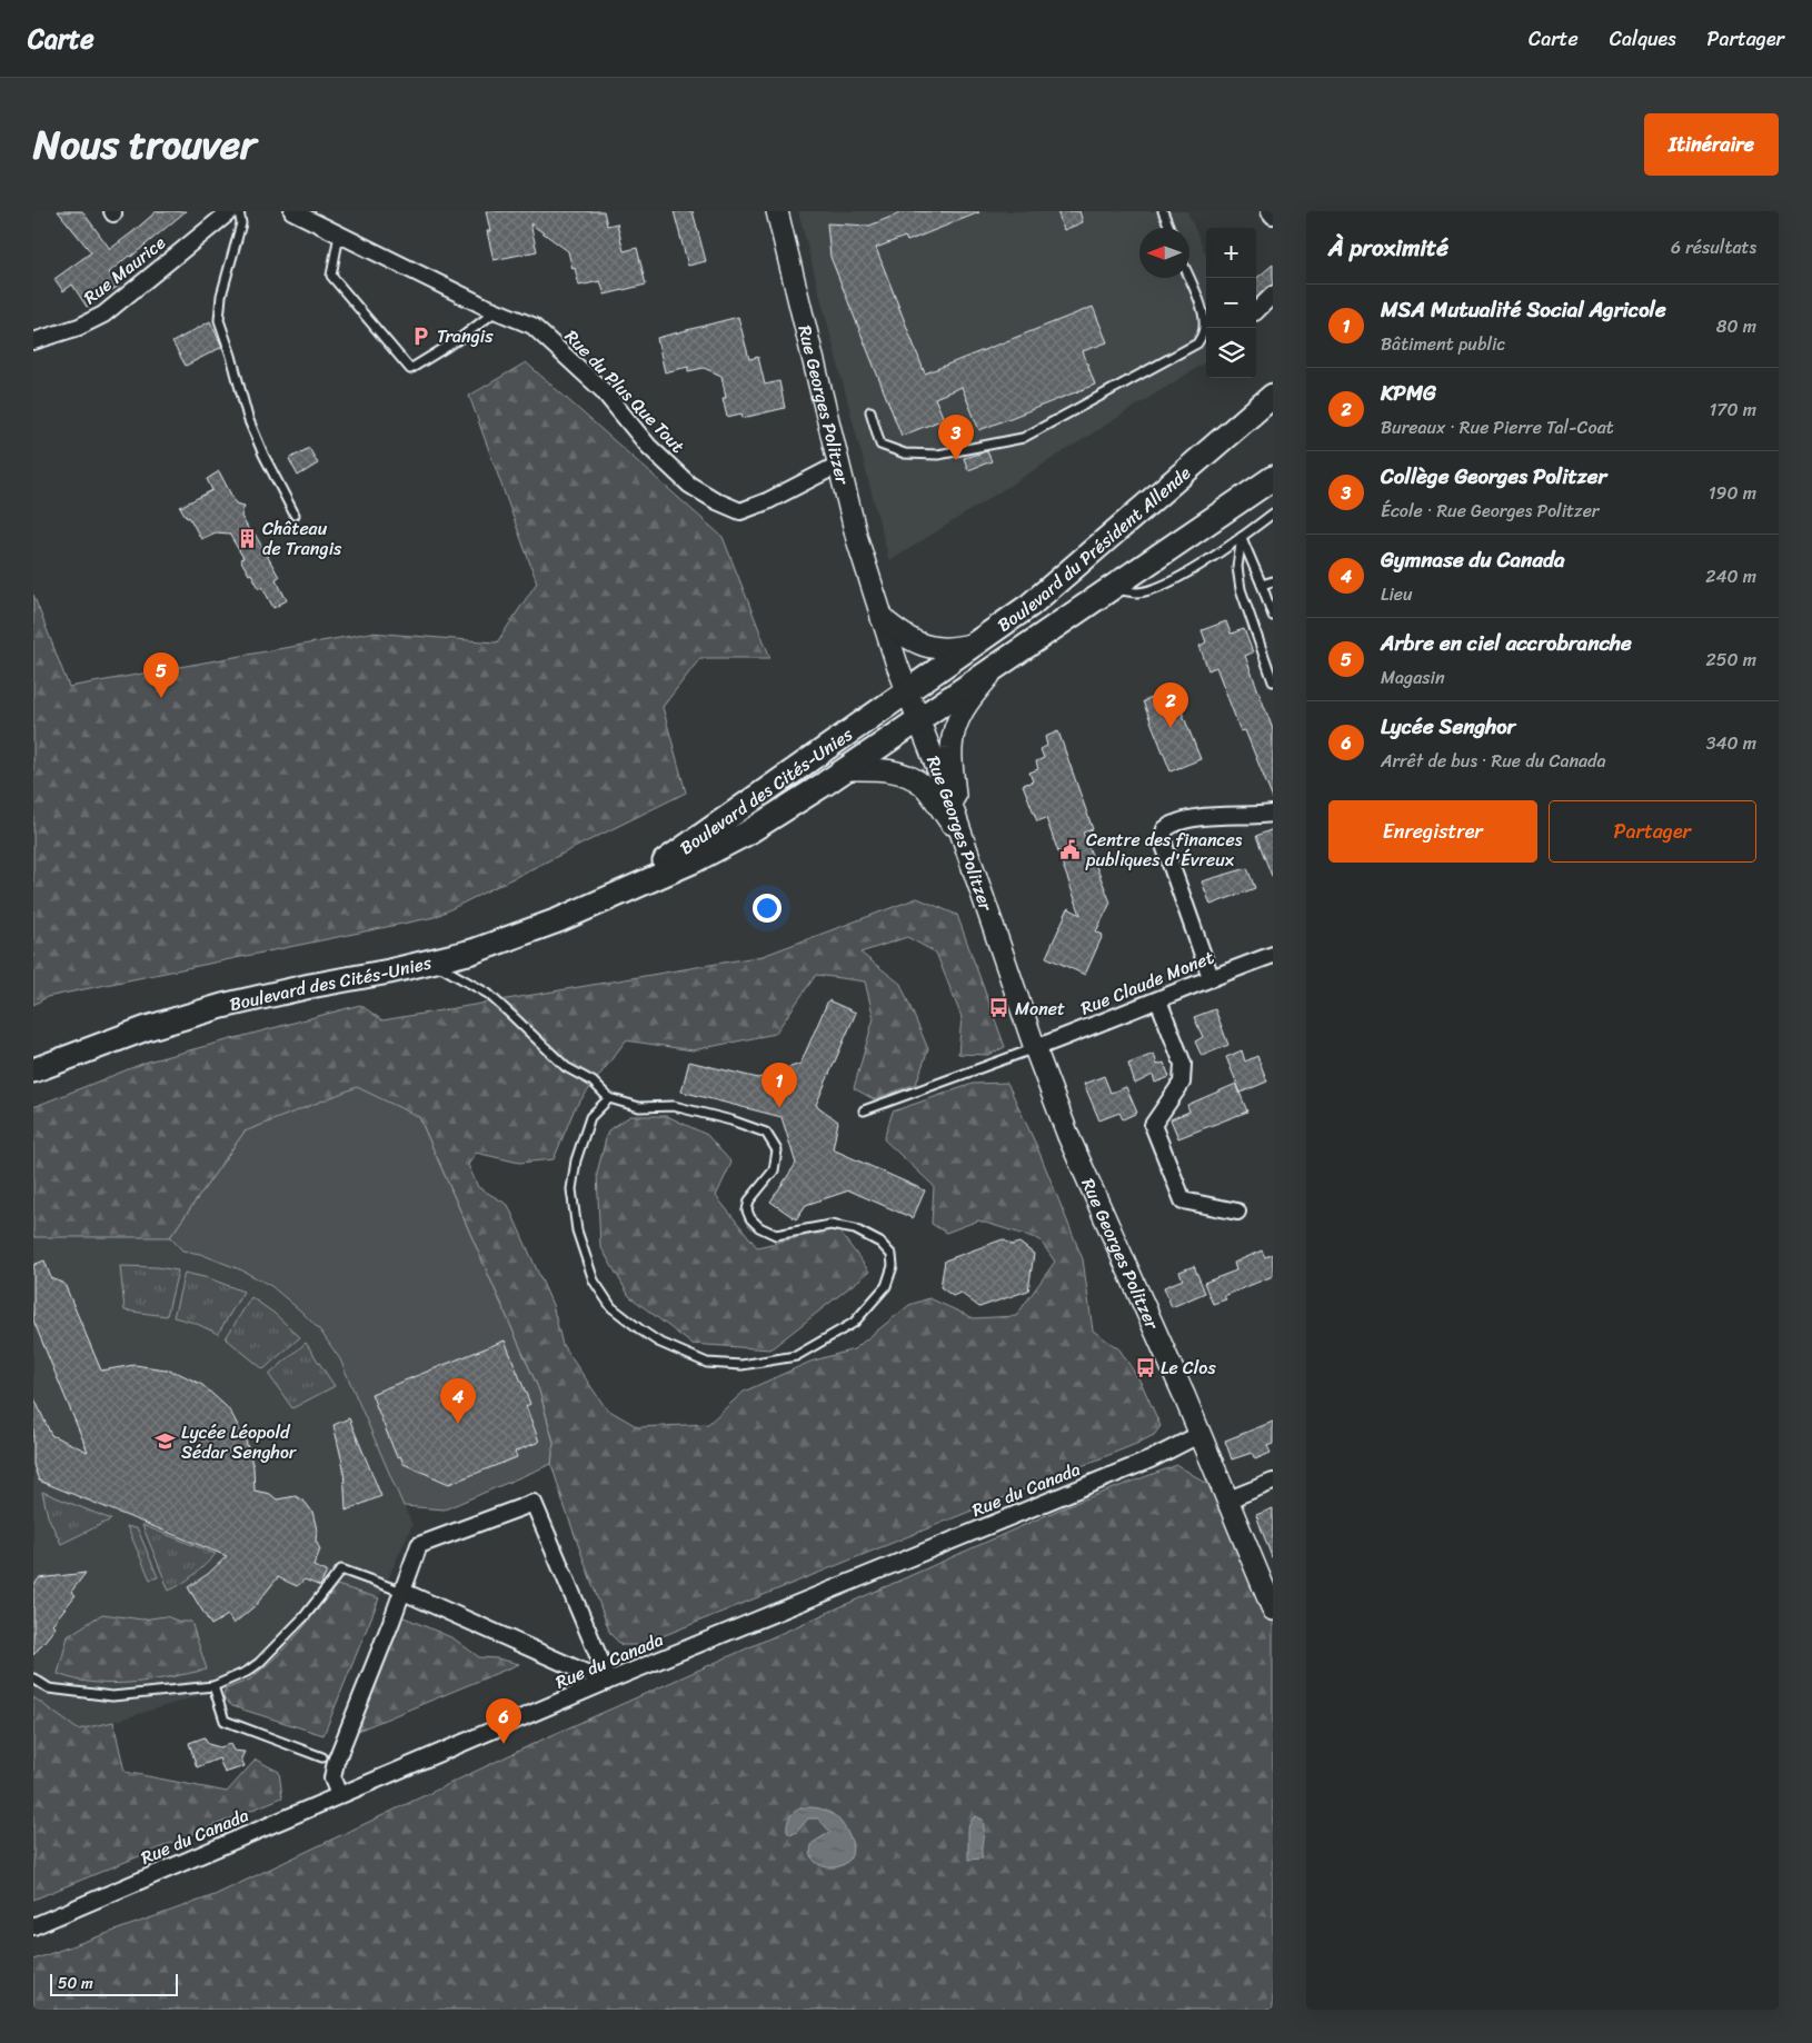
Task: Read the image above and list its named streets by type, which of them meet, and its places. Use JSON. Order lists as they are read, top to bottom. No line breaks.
{"streets":{"main road":["Boulevard du Président Allende","Boulevard des Cités-Unies"],"street":["Rue Maurice","Rue du Plus Que Tout","Rue Georges Politzer","Rue Claude Monet","Rue du Canada"]},"crossings":[["Rue du Plus Que Tout","Rue Georges Politzer"],["Rue Georges Politzer","Boulevard du Président Allende"],["Rue Georges Politzer","Boulevard des Cités-Unies"],["Rue Georges Politzer","Rue Claude Monet"],["Rue Georges Politzer","Rue du Canada"],["Boulevard du Président Allende","Boulevard des Cités-Unies"]],"places":{"parking":["Trangis"],"building":["Château de Trangis"],"public building":["Centre des finances publiques d'Évreux"],"bus stop":["Monet","Le Clos"],"school or university":["Lycée Léopold Sédar Senghor"]},"scale_bar":"50 m","north":"left","page":{"header":"Carte","nav":["Carte","Calques","Partager"],"title":"Nous trouver","buttons":["Itinéraire",["Enregistrer","Partager"]],"heading":["À proximité","6 résultats"],"map_buttons":["+","−"],"list":[{"mark":"1","name":"MSA Mutualité Social Agricole","note":"Bâtiment public","value":"80 m"},{"mark":"2","name":"KPMG","note":"Bureaux · Rue Pierre Tal-Coat","value":"170 m"},{"mark":"3","name":"Collège Georges Politzer","note":"École · Rue Georges Politzer","value":"190 m"},{"mark":"4","name":"Gymnase du Canada","note":"Lieu","value":"240 m"},{"mark":"5","name":"Arbre en ciel accrobranche","note":"Magasin","value":"250 m"},{"mark":"6","name":"Lycée Senghor","note":"Arrêt de bus · Rue du Canada","value":"340 m"}],"pins":["3","5","2","1","4","6"],"scale":"50 m"}}
